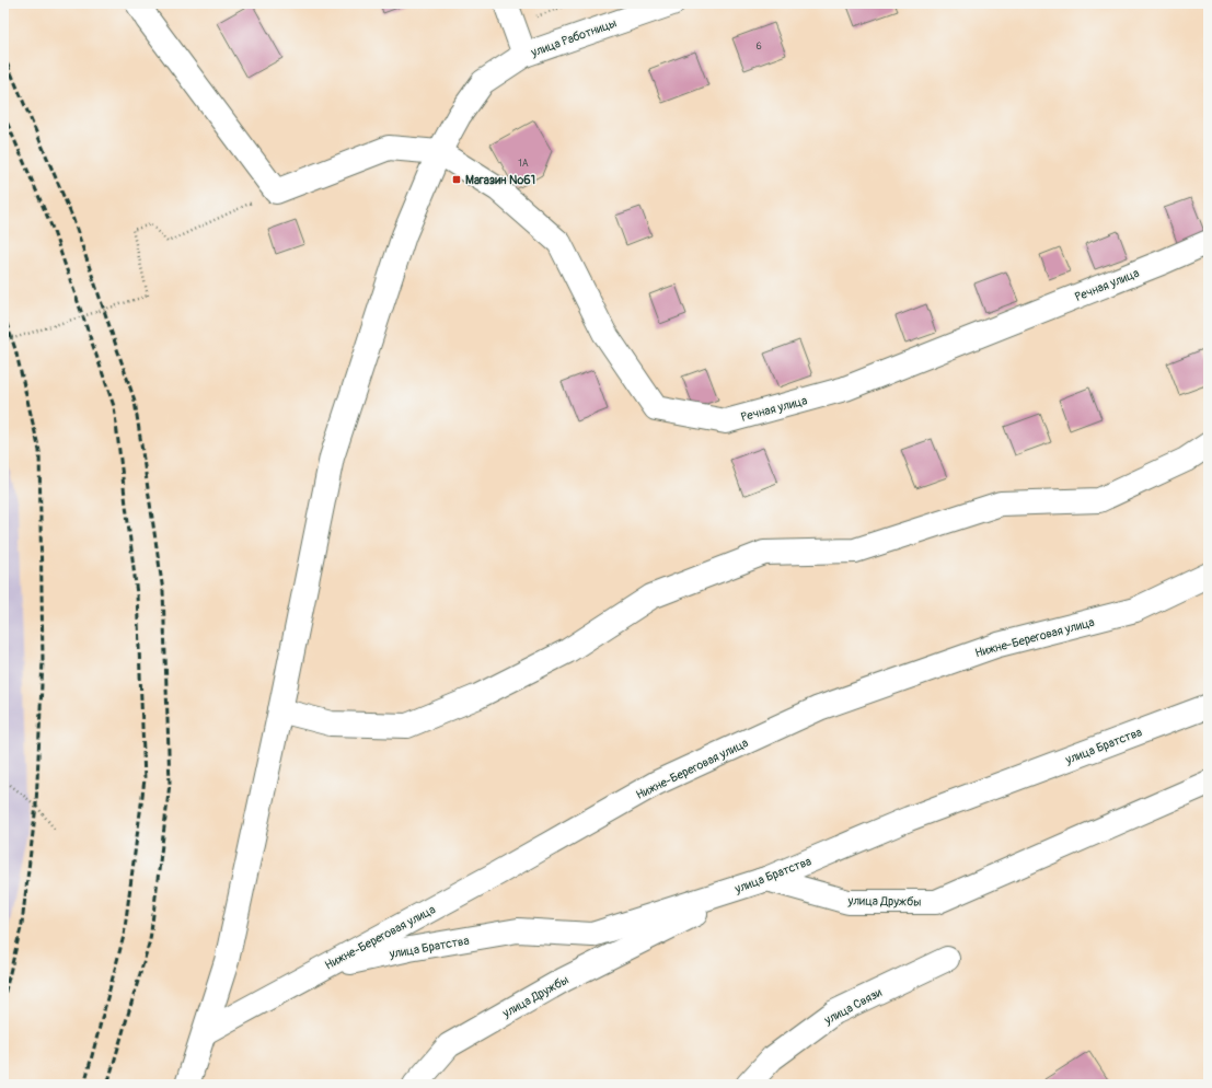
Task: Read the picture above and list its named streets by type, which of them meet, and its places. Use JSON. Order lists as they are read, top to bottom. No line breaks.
{"streets":{"street":["улица Работницы","Речная улица","Нижне-Береговая улица","улица Братства","улица Дружбы","улица Связи"]},"crossings":[["улица Работницы","Речная улица"],["улица Работницы","Нижне-Береговая улица"],["Нижне-Береговая улица","улица Братства"],["улица Братства","улица Дружбы"]],"places":{"transit":["Магазин №61"]},"house_numbers":["6","1А"]}
